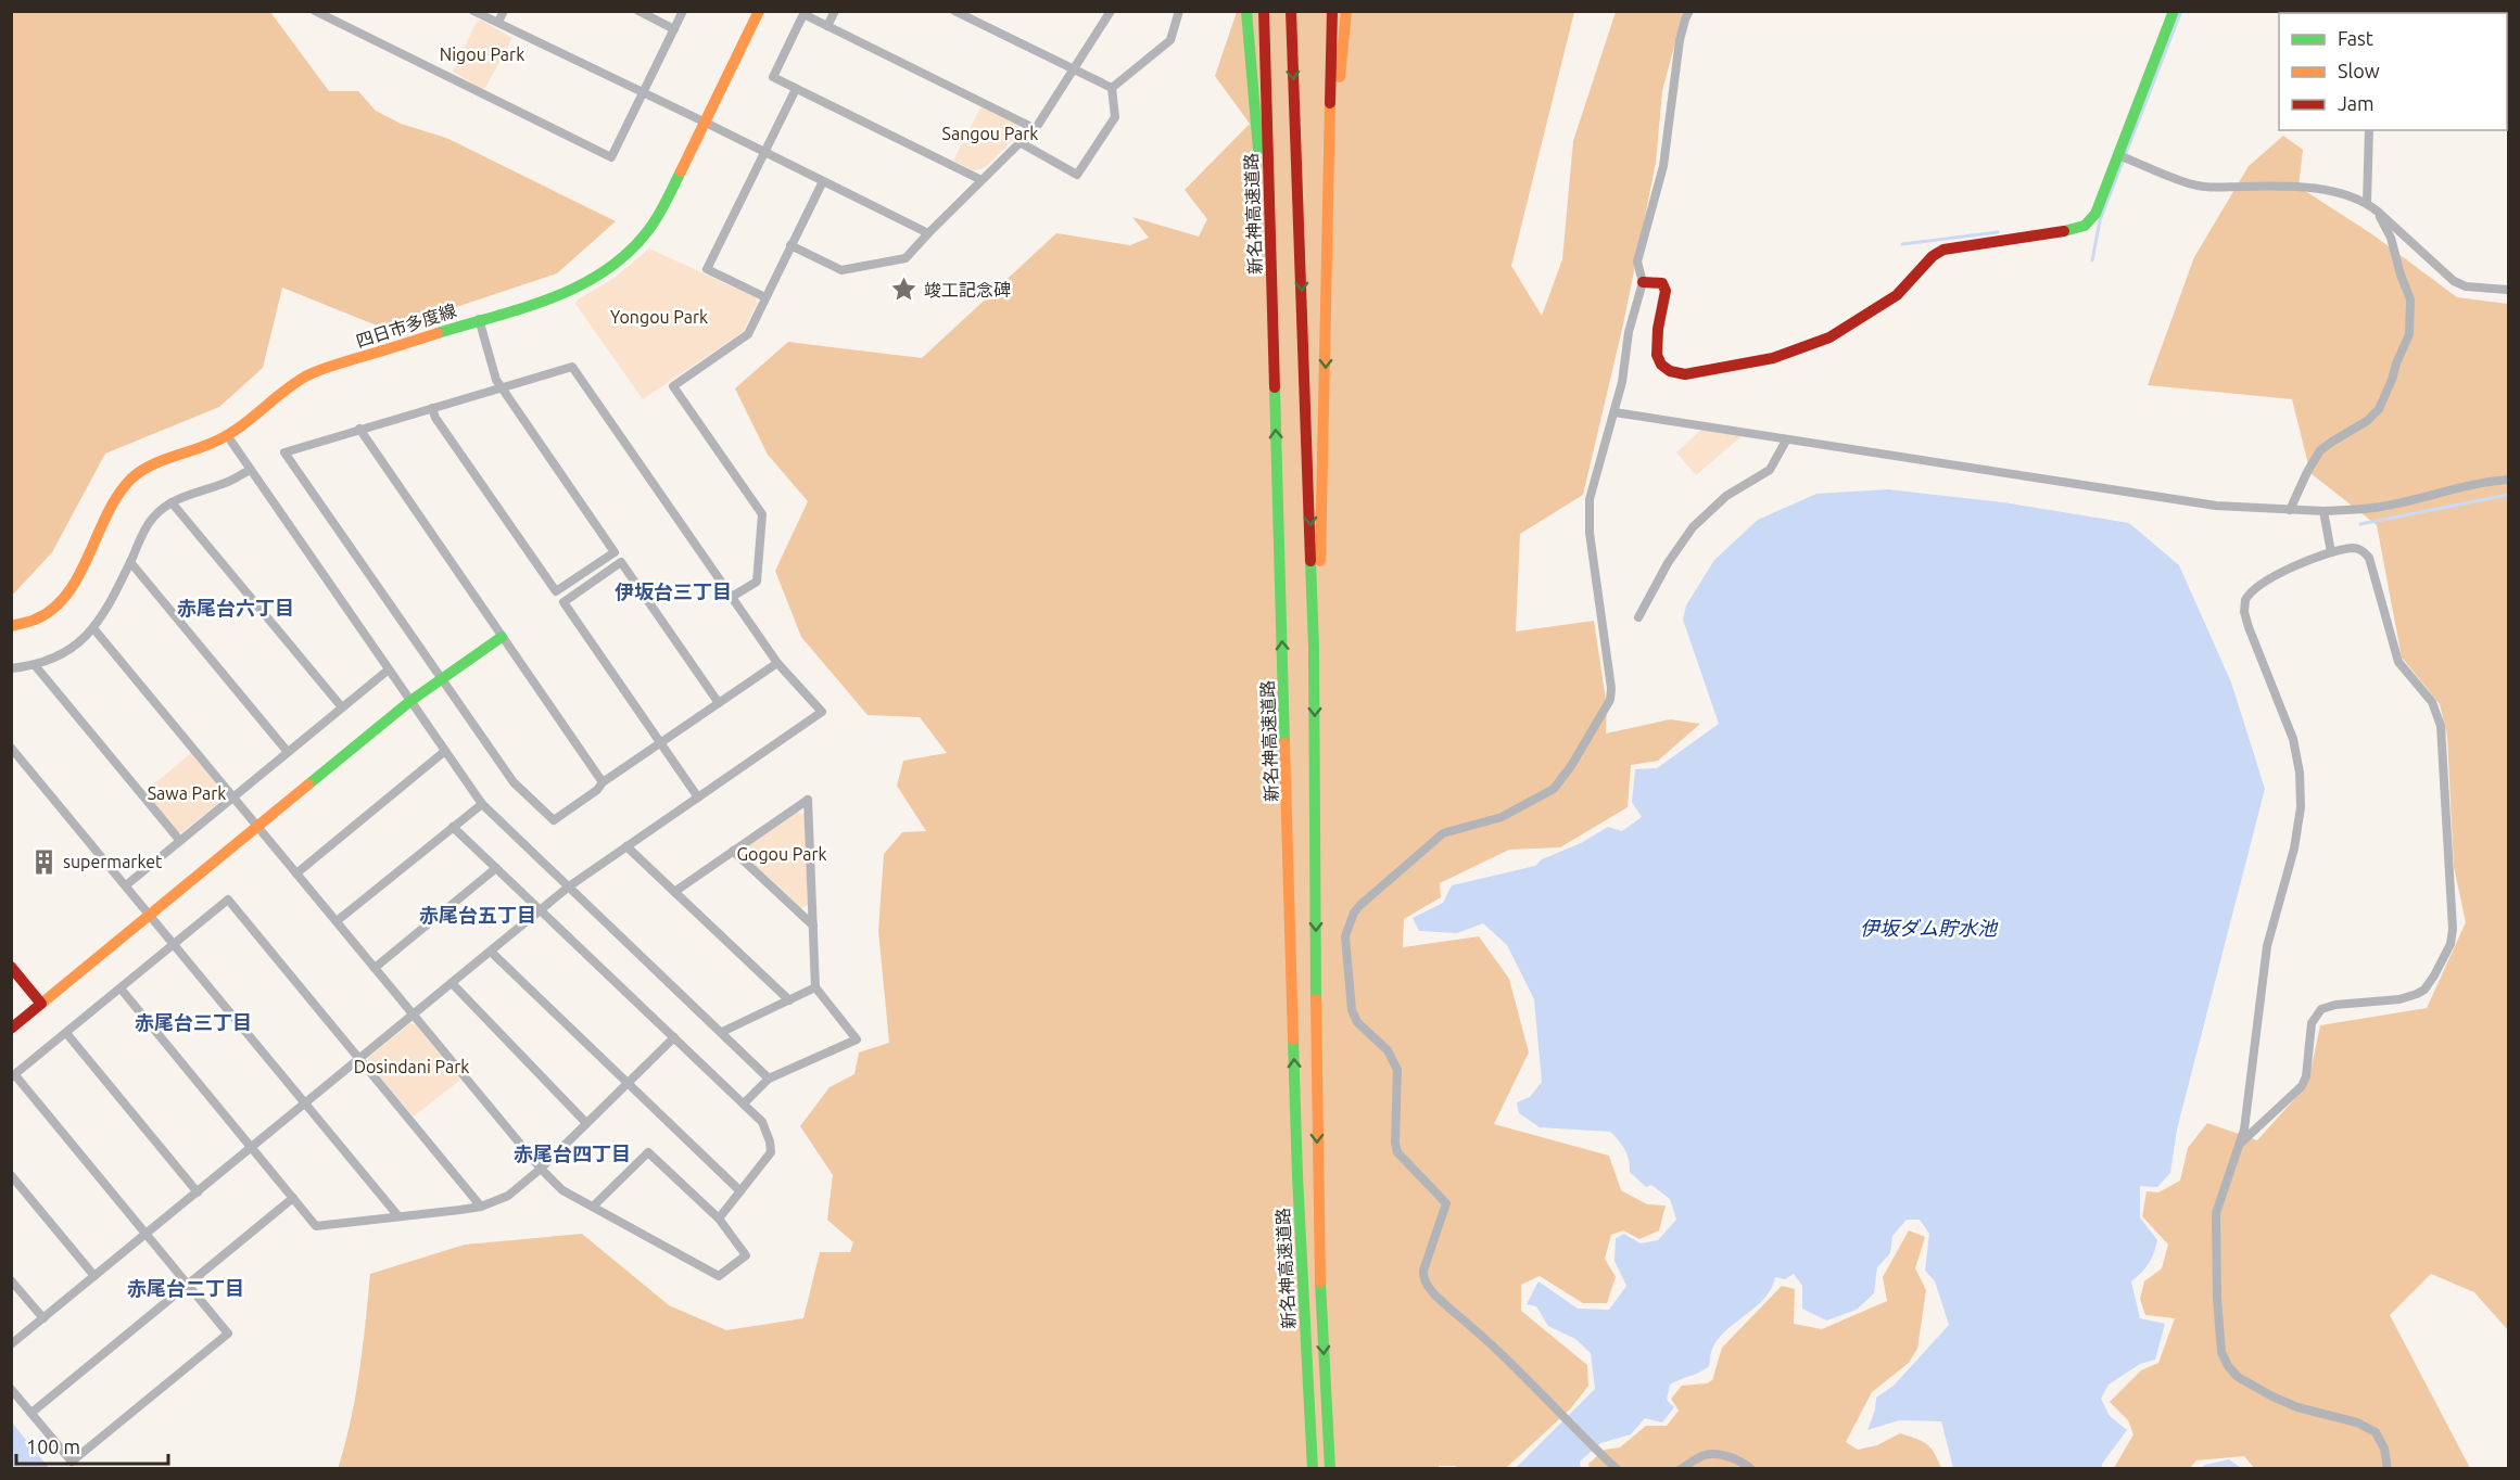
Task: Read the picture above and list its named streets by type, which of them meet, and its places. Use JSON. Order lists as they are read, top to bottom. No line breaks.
{"streets":{"main road":["新名神高速道路","四日市多度線"]},"districts":["伊坂台三丁目","赤尾台六丁目","赤尾台五丁目","赤尾台三丁目","赤尾台四丁目","赤尾台二丁目"],"water":["伊坂ダム貯水池"],"parks":["Nigou Park","Sangou Park","Yongou Park","Sawa Park","Gogou Park","Dosindani Park"],"places":{"place":["竣工記念碑"],"building":["supermarket"]},"legend":["Fast","Slow","Jam"],"scale_bar":"100 m"}
